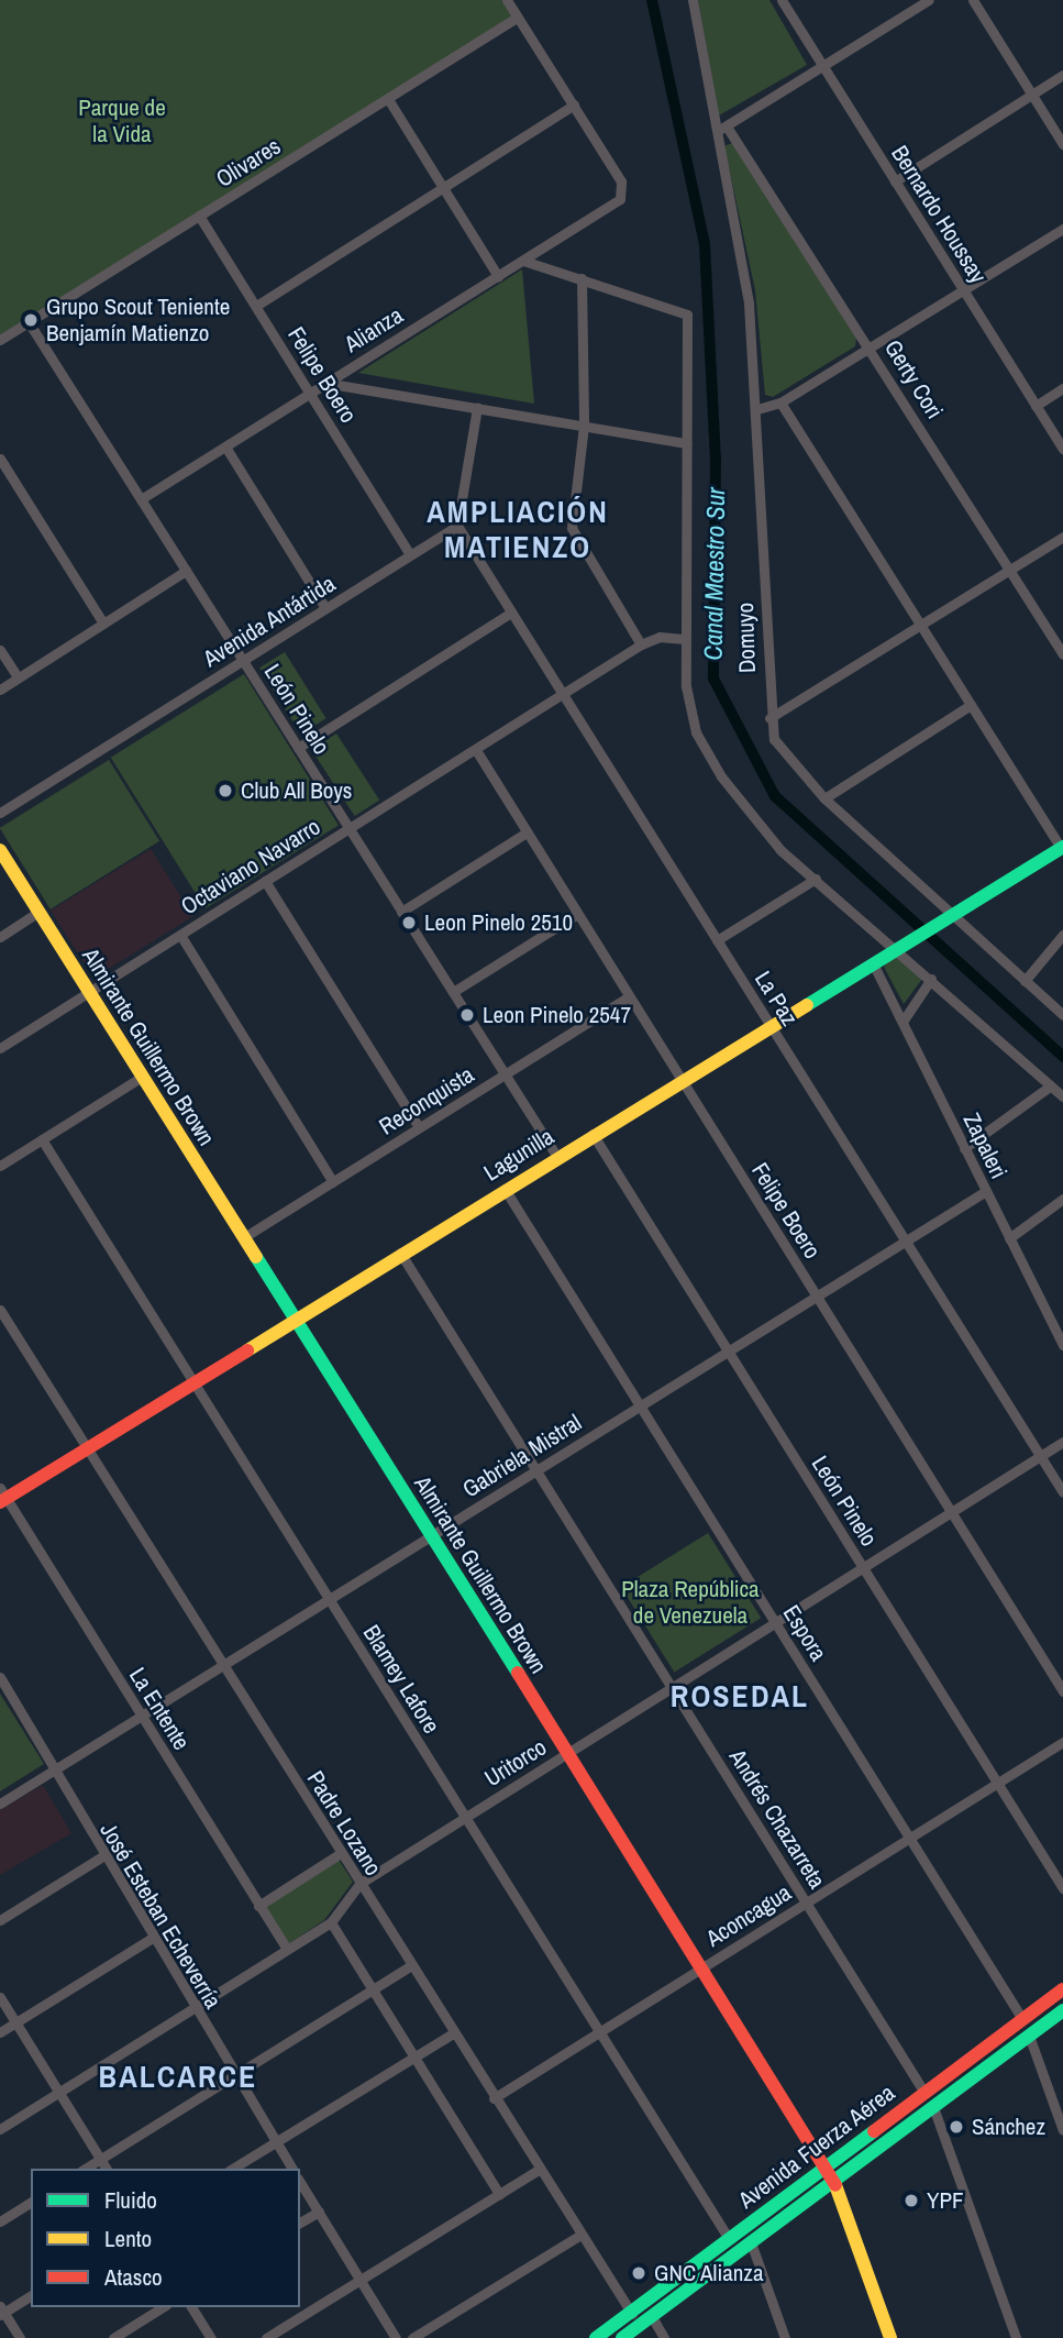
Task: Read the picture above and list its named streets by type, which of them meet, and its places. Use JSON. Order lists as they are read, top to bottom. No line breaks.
{"streets":{"main road":["Almirante Guillermo Brown","Lagunilla","Avenida Fuerza Aérea"],"street":["Olivares","Bernardo Houssay","Alianza","Felipe Boero","Gerty Cori","Avenida Antártida","Domuyo","León Pinelo","Octaviano Navarro","La Paz","Reconquista","Zapaleri","Gabriela Mistral","Espora","Blamey Lafore","La Entente","Uritorco","Andrés Chazarreta","Padre Lozano","José Esteban Echeverría","Aconcagua"]},"crossings":[["Olivares","Felipe Boero"],["Olivares","León Pinelo"],["Alianza","Felipe Boero"],["Alianza","León Pinelo"],["Felipe Boero","Avenida Antártida"],["Felipe Boero","Octaviano Navarro"],["Felipe Boero","Reconquista"],["Felipe Boero","Lagunilla"],["Felipe Boero","Gabriela Mistral"],["Felipe Boero","Uritorco"],["Avenida Antártida","León Pinelo"],["Avenida Antártida","La Paz"],["Domuyo","Lagunilla"],["León Pinelo","Octaviano Navarro"],["León Pinelo","Reconquista"],["León Pinelo","Lagunilla"],["León Pinelo","Gabriela Mistral"],["León Pinelo","Uritorco"],["León Pinelo","Aconcagua"],["Octaviano Navarro","La Paz"],["Octaviano Navarro","Almirante Guillermo Brown"],["La Paz","Lagunilla"],["La Paz","Gabriela Mistral"],["La Paz","Uritorco"],["Almirante Guillermo Brown","Reconquista"],["Almirante Guillermo Brown","Lagunilla"],["Almirante Guillermo Brown","Gabriela Mistral"],["Almirante Guillermo Brown","Uritorco"],["Almirante Guillermo Brown","Aconcagua"],["Almirante Guillermo Brown","Avenida Fuerza Aérea"],["Zapaleri","Lagunilla"],["Zapaleri","Gabriela Mistral"],["Lagunilla","Espora"],["Lagunilla","Blamey Lafore"],["Lagunilla","La Entente"],["Lagunilla","Andrés Chazarreta"],["Lagunilla","Padre Lozano"],["Gabriela Mistral","Espora"],["Gabriela Mistral","Blamey Lafore"],["Gabriela Mistral","La Entente"],["Gabriela Mistral","Andrés Chazarreta"],["Gabriela Mistral","Padre Lozano"],["Gabriela Mistral","José Esteban Echeverría"],["Espora","Uritorco"],["Espora","Aconcagua"],["Espora","Avenida Fuerza Aérea"],["Blamey Lafore","Uritorco"],["Blamey Lafore","Aconcagua"],["Blamey Lafore","Avenida Fuerza Aérea"],["La Entente","Uritorco"],["Uritorco","Andrés Chazarreta"],["Uritorco","Padre Lozano"],["Uritorco","José Esteban Echeverría"],["Andrés Chazarreta","Aconcagua"],["Andrés Chazarreta","Avenida Fuerza Aérea"],["Padre Lozano","Aconcagua"],["Padre Lozano","Avenida Fuerza Aérea"]],"districts":["AMPLIACIÓN MATIENZO","ROSEDAL","BALCARCE"],"water":["Canal Maestro Sur"],"parks":["Parque de la Vida","Plaza República de Venezuela"],"places":["Grupo Scout Teniente Benjamín Matienzo","Club All Boys","Leon Pinelo 2510","Leon Pinelo 2547","Sánchez","YPF","GNC Alianza"],"legend":["Fluido","Lento","Atasco"]}
